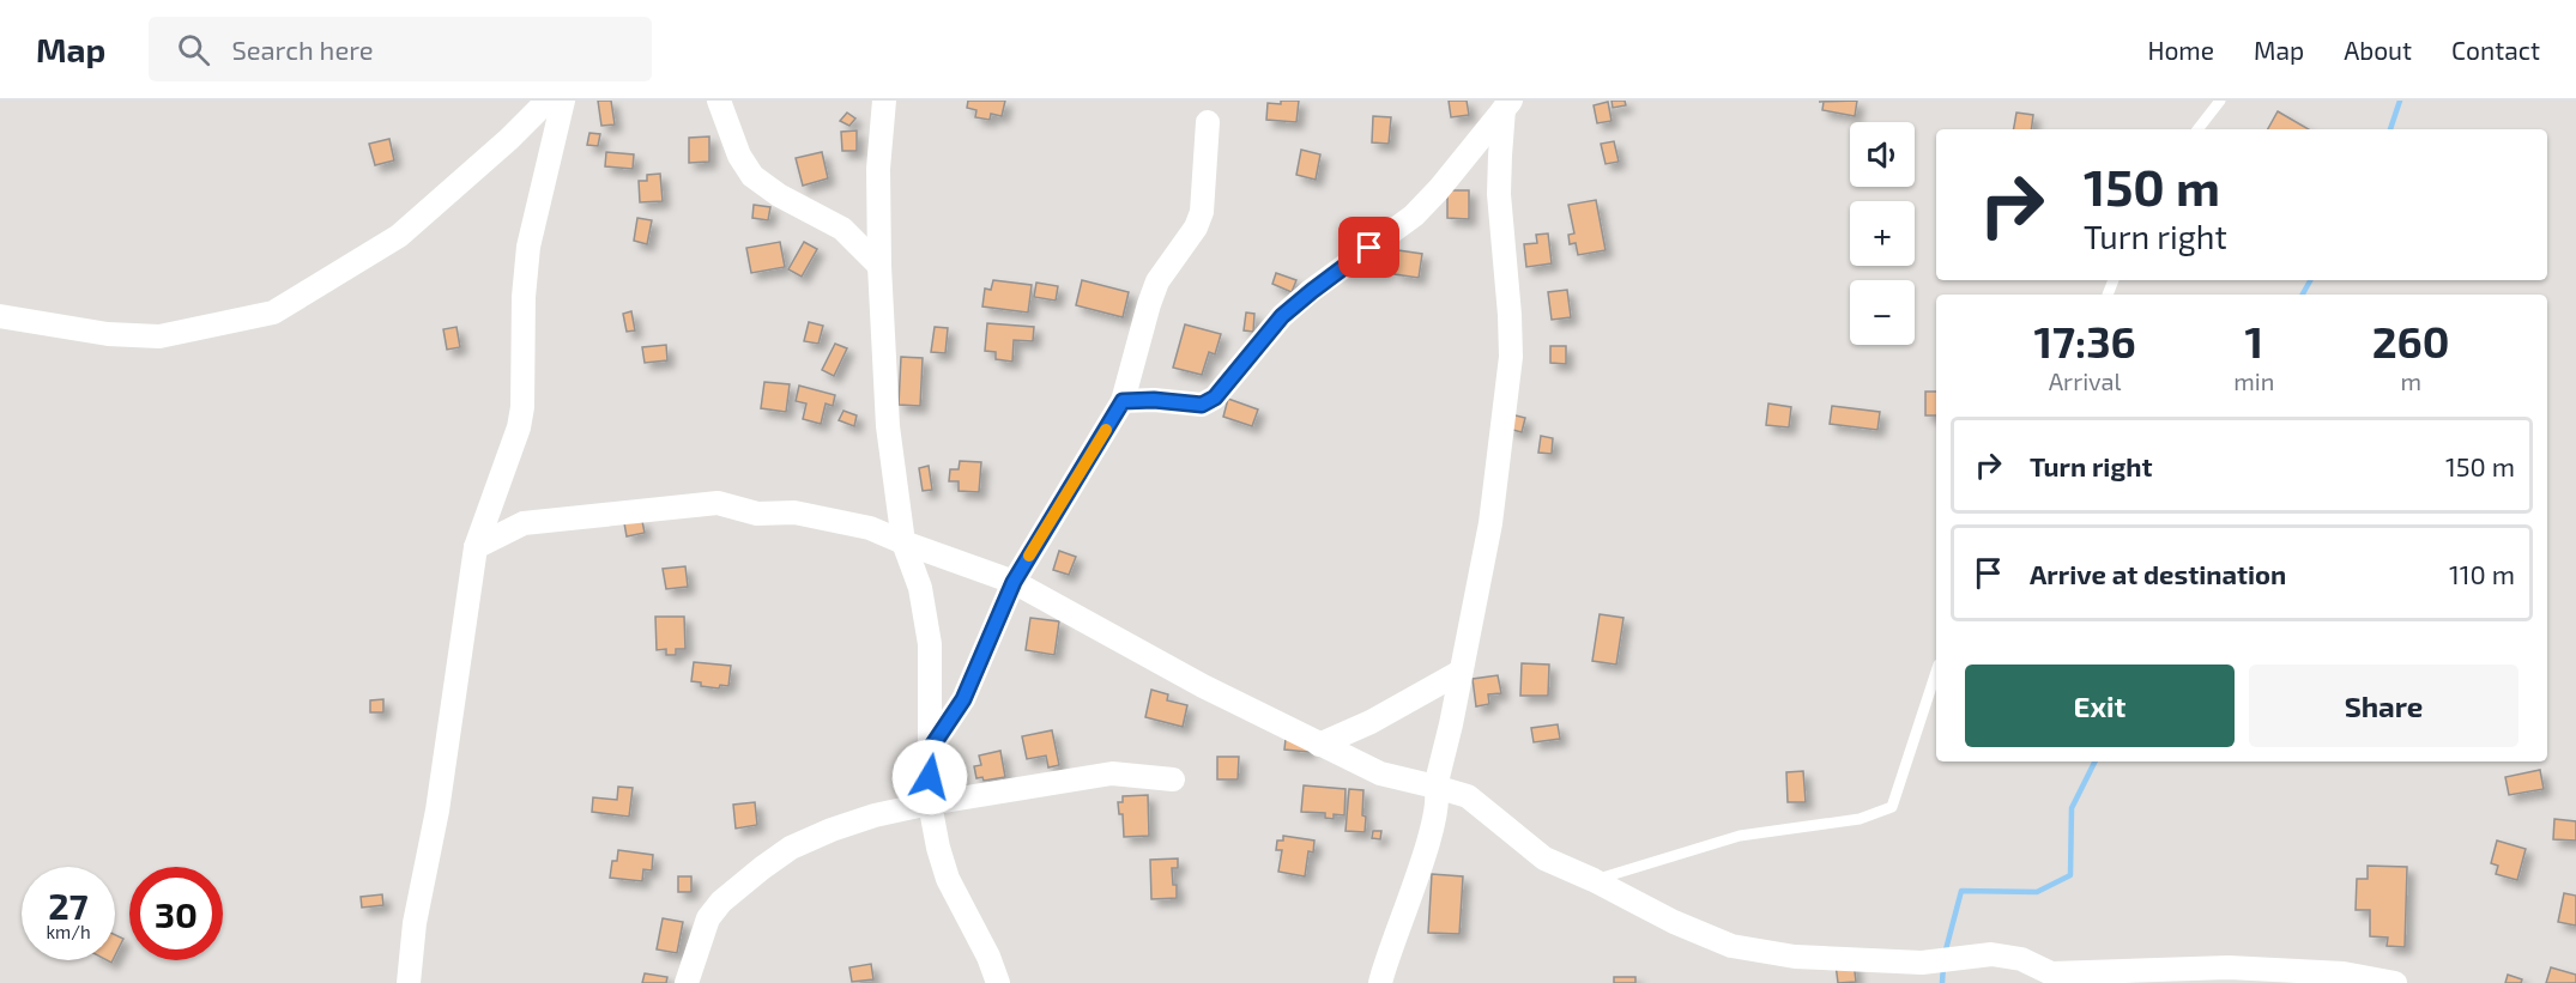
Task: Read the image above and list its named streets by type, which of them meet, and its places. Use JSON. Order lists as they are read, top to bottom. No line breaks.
{"page":{"header":"Map","search":"Search here","nav":["Home","Map","About","Contact"],"map_buttons":["+","−"],"turn":["150 m","Turn right"],"eta":["17:36","Arrival","1","min","260","m"],"list":[{"name":"Turn right","value":"150 m"},{"name":"Arrive at destination","value":"110 m"}],"buttons":["Exit","Share"],"speed":"27 km/h","limit":"30"}}
